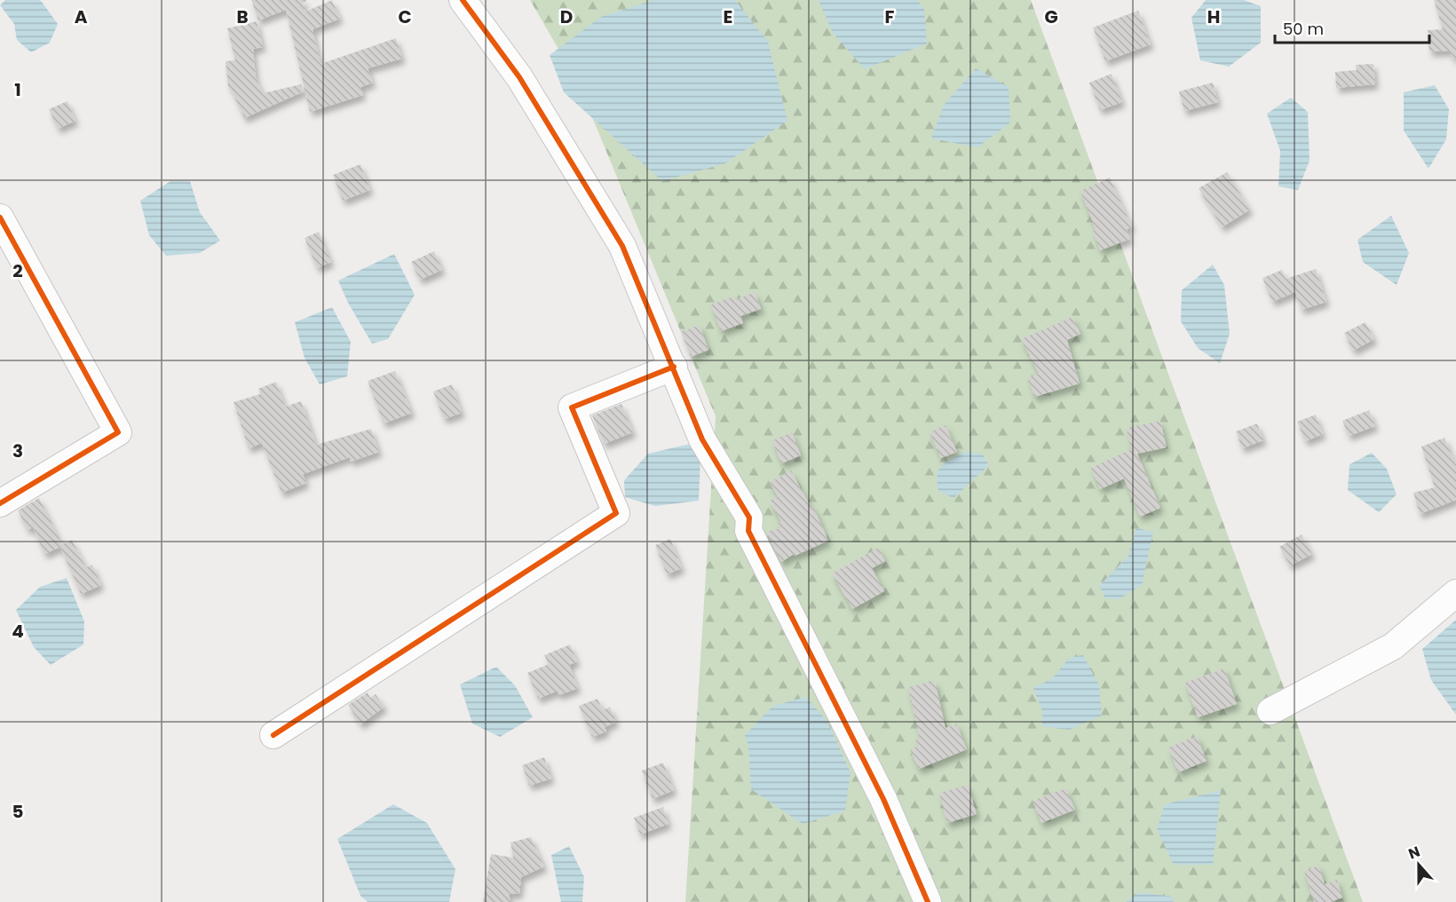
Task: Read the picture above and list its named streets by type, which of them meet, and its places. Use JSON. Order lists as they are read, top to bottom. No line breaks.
{"scale_bar":"50 m","north":"top","grid":{"columns":["A","B","C","D","E","F","G","H"],"rows":["1","2","3","4","5"]}}
